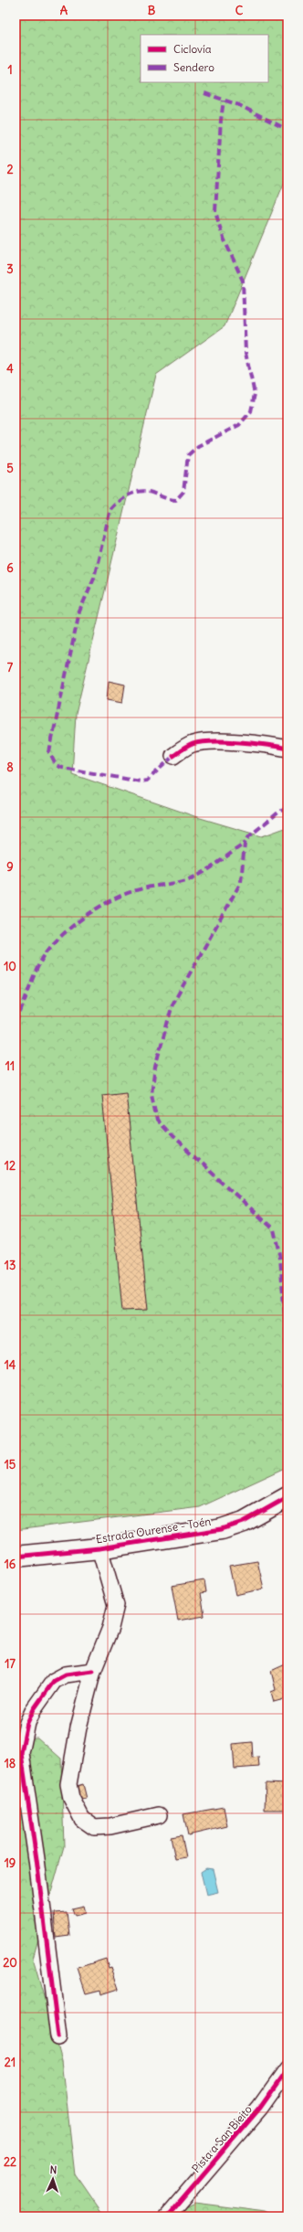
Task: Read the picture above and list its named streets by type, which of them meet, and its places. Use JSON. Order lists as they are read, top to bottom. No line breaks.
{"streets":{"street":["Estrada Ourense - Toén","Pista a San Bieito"]},"legend":["Ciclovía","Sendero"],"north":"top","grid":{"columns":["A","B","C"],"rows":["1","2","3","4","5","6","7","8","9","10","11","12","13","14","15","16","17","18","19","20","21","22"]}}
